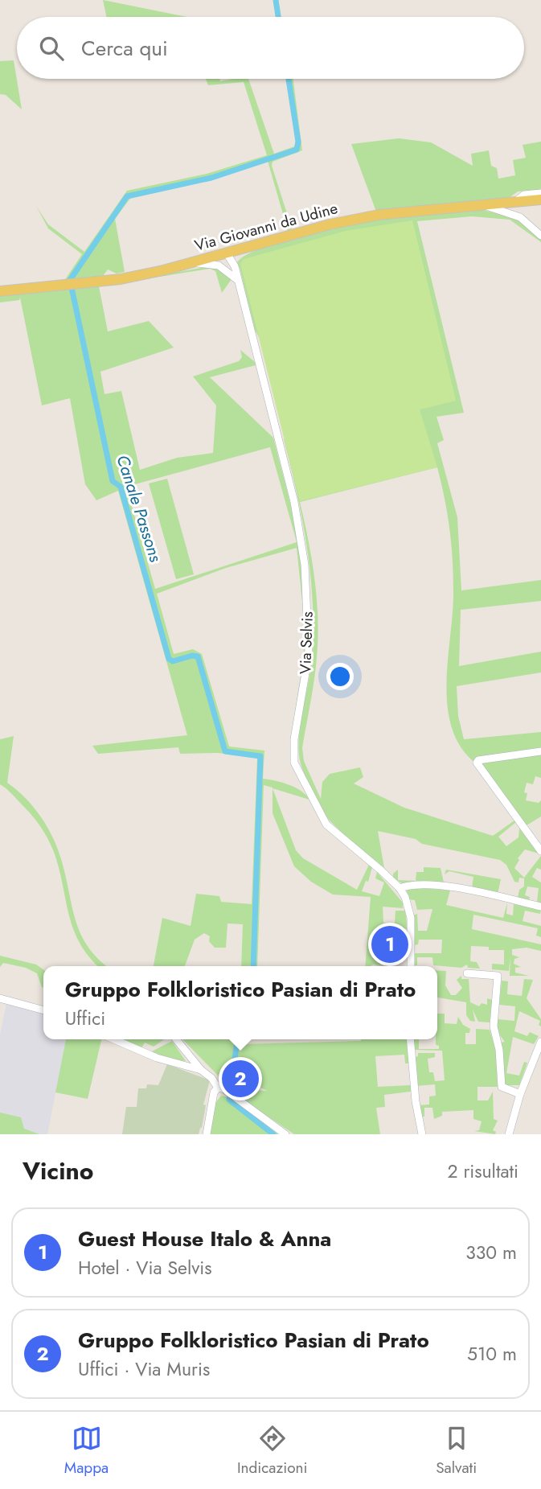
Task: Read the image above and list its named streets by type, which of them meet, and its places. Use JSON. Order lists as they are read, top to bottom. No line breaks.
{"streets":{"main road":["Via Giovanni da Udine"],"street":["Via Selvis"]},"crossings":[["Via Giovanni da Udine","Via Selvis"]],"water":["Canale Passons"],"page":{"search":"Cerca qui","pins":["1","2"],"popup":["Gruppo Folkloristico Pasian di Prato","Uffici"],"heading":["Vicino","2 risultati"],"list":[{"mark":"1","name":"Guest House Italo & Anna","note":"Hotel · Via Selvis","value":"330 m"},{"mark":"2","name":"Gruppo Folkloristico Pasian di Prato","note":"Uffici · Via Muris","value":"510 m"}],"nav":["Mappa","Indicazioni","Salvati"]}}
